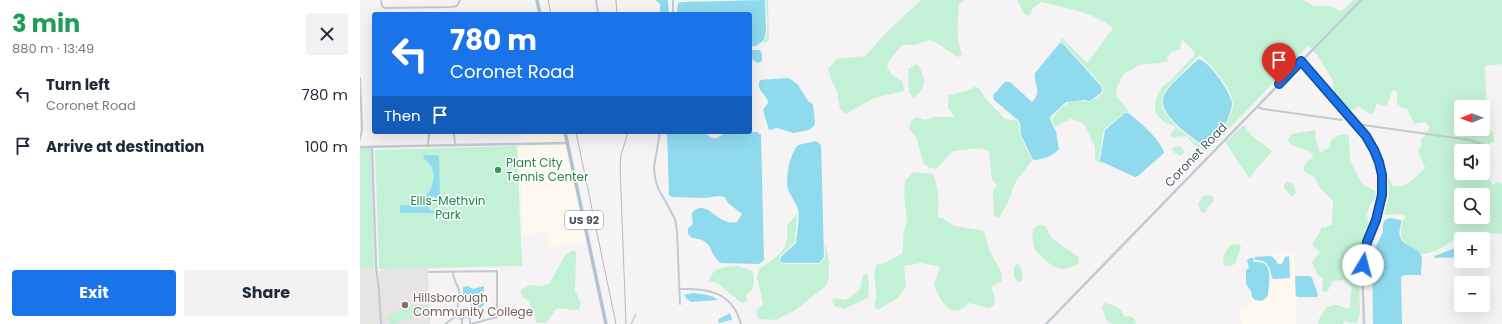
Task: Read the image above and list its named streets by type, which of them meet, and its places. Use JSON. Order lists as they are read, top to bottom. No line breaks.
{"streets":{"main road":["US 92"],"street":["Coronet Road"]},"parks":["Ellis-Methvin Park"],"places":["Plant City Tennis Center","Hillsborough Community College"],"north":"left","page":{"heading":["3 min","880 m · 13:49"],"turn":["780 m","Coronet Road"],"list":[{"name":"Turn left","note":"Coronet Road","value":"780 m"},{"name":"Arrive at destination","value":"100 m"}],"then":"Then","map_buttons":["+","−"],"buttons":["Exit","Share"]}}
